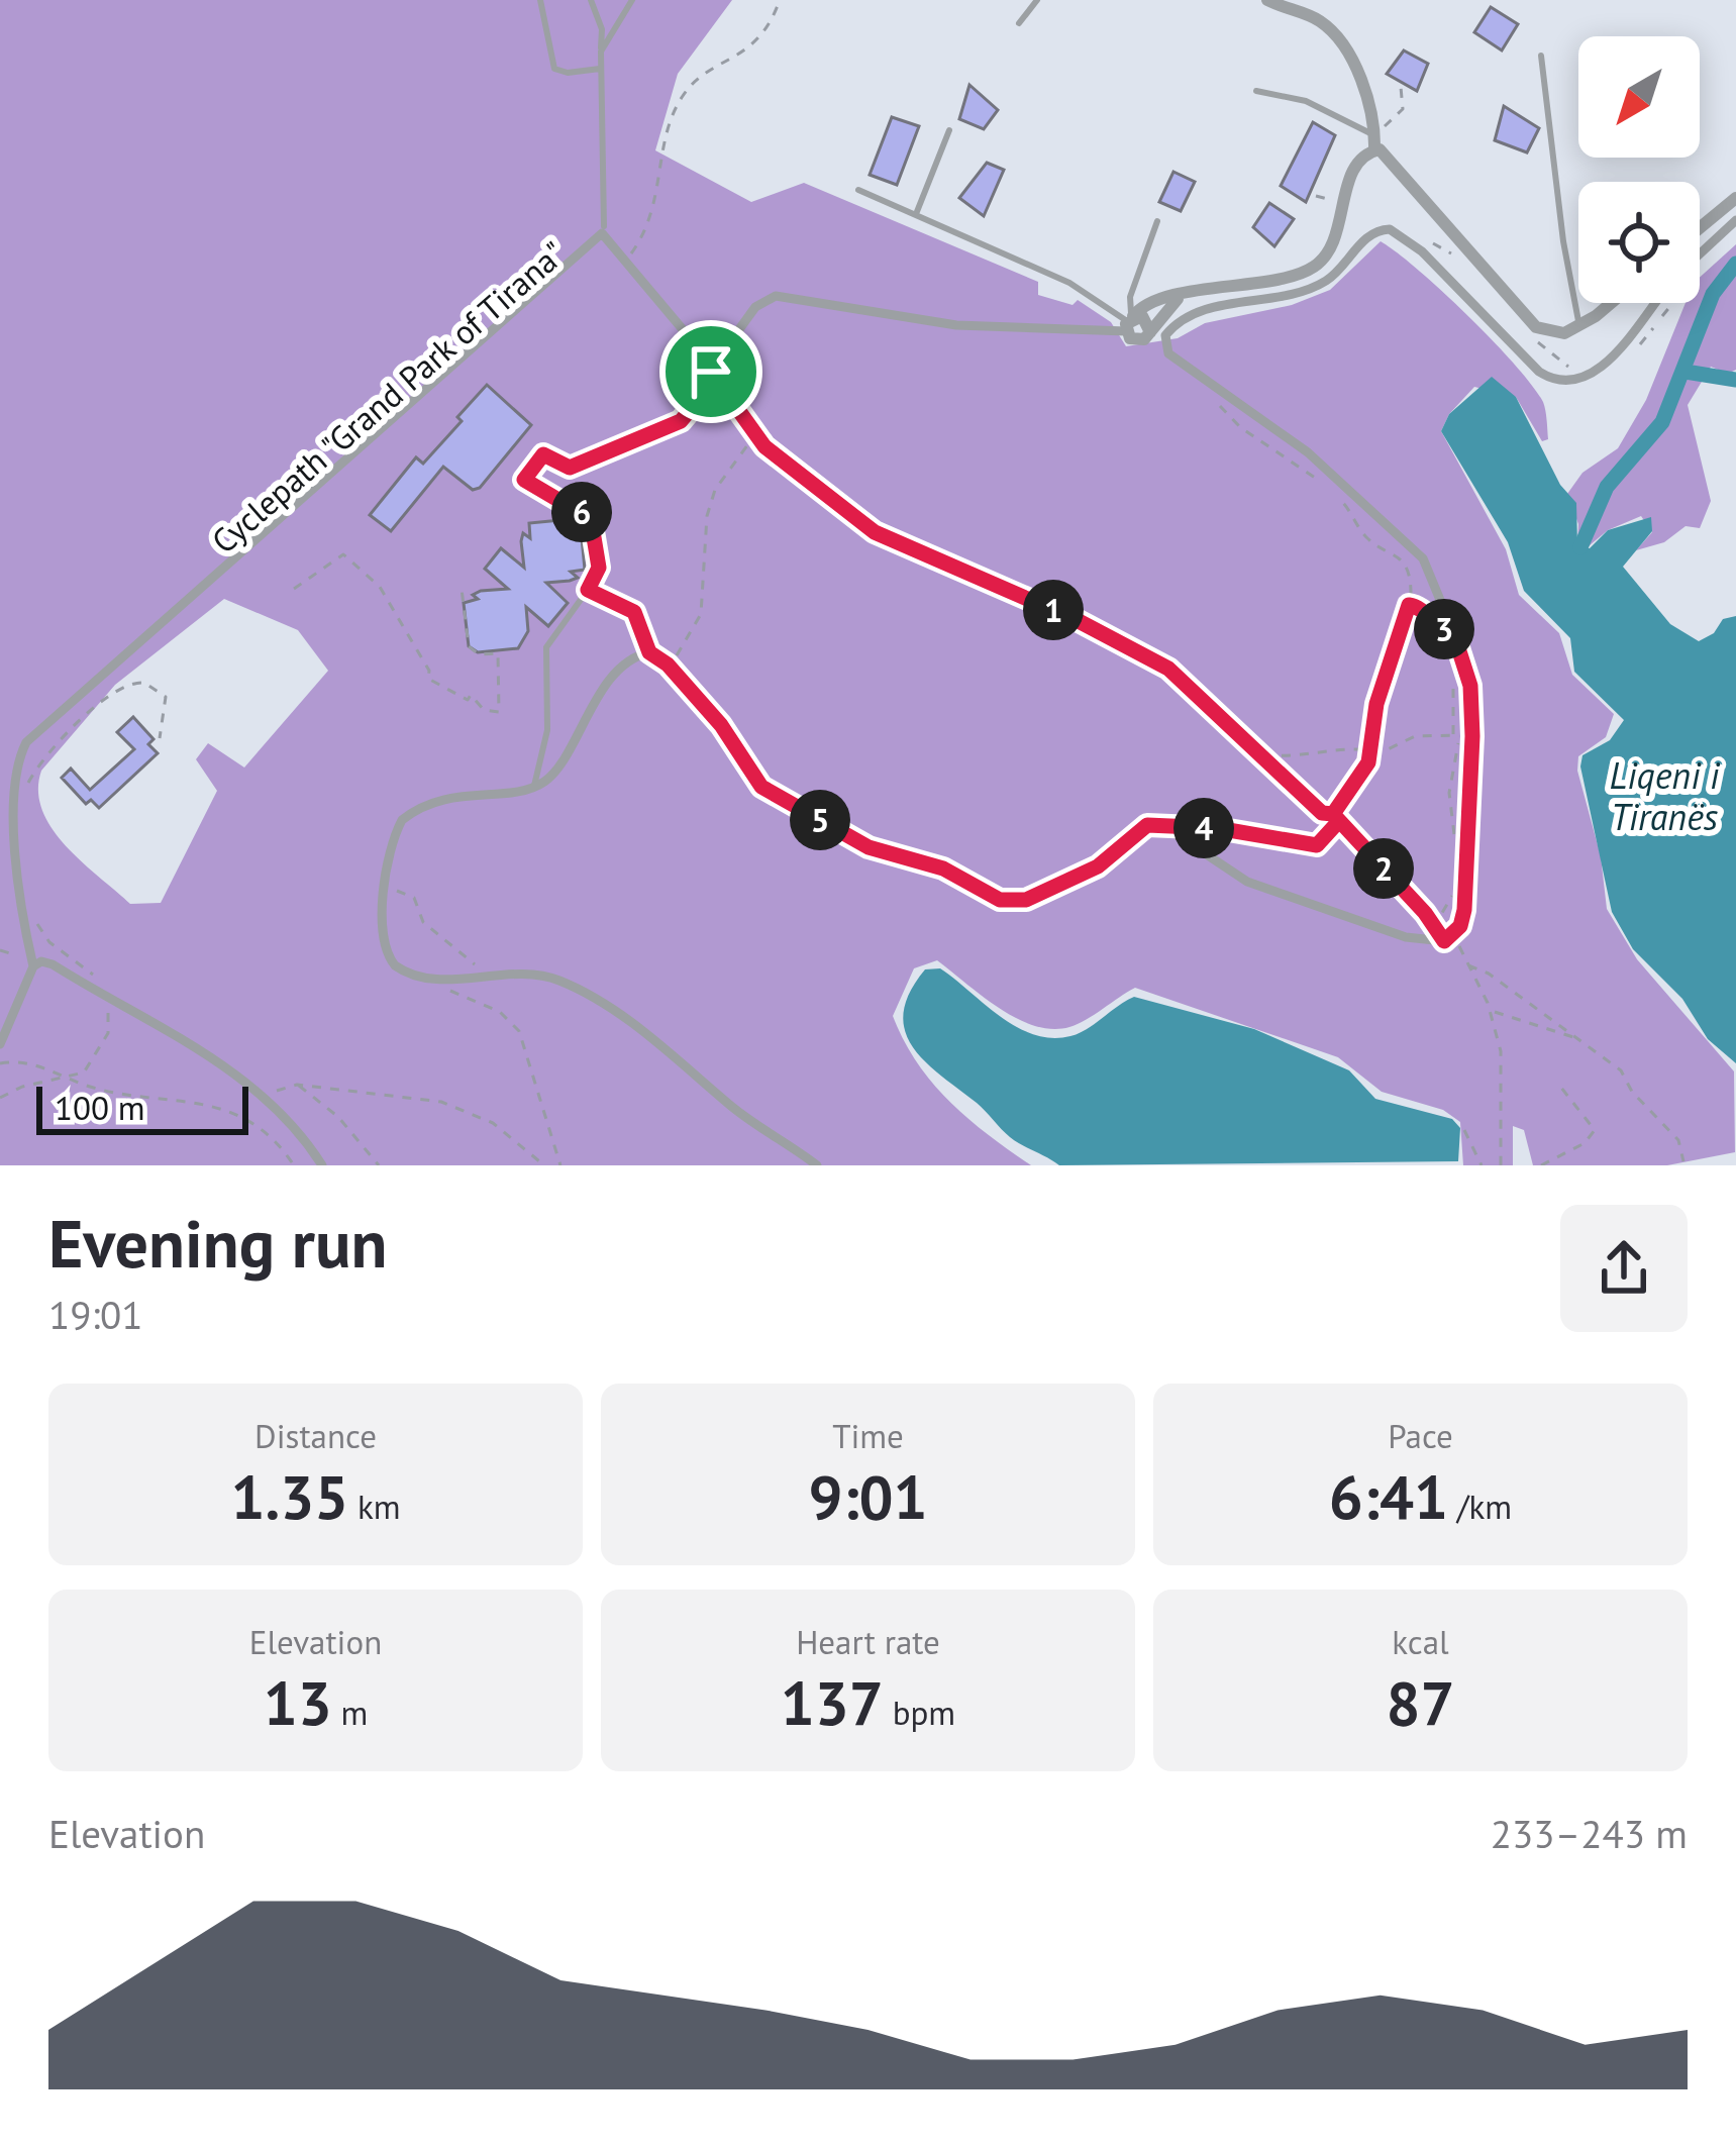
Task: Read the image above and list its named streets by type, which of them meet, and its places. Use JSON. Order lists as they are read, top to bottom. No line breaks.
{"water":["Liqeni i Tiranës"],"scale_bar":"100 m","north":"bottom left","page":{"pins":["6","1","3","5","4","2"],"scale":"100 m","heading":["Evening run","19:01"],"stats":[["Distance","1.35 km"],["Time","9:01"],["Pace","6:41 /km"],["Elevation","13 m"],["Heart rate","137 bpm"],["kcal","87"]],"chart":["Elevation","233–243 m"]}}
